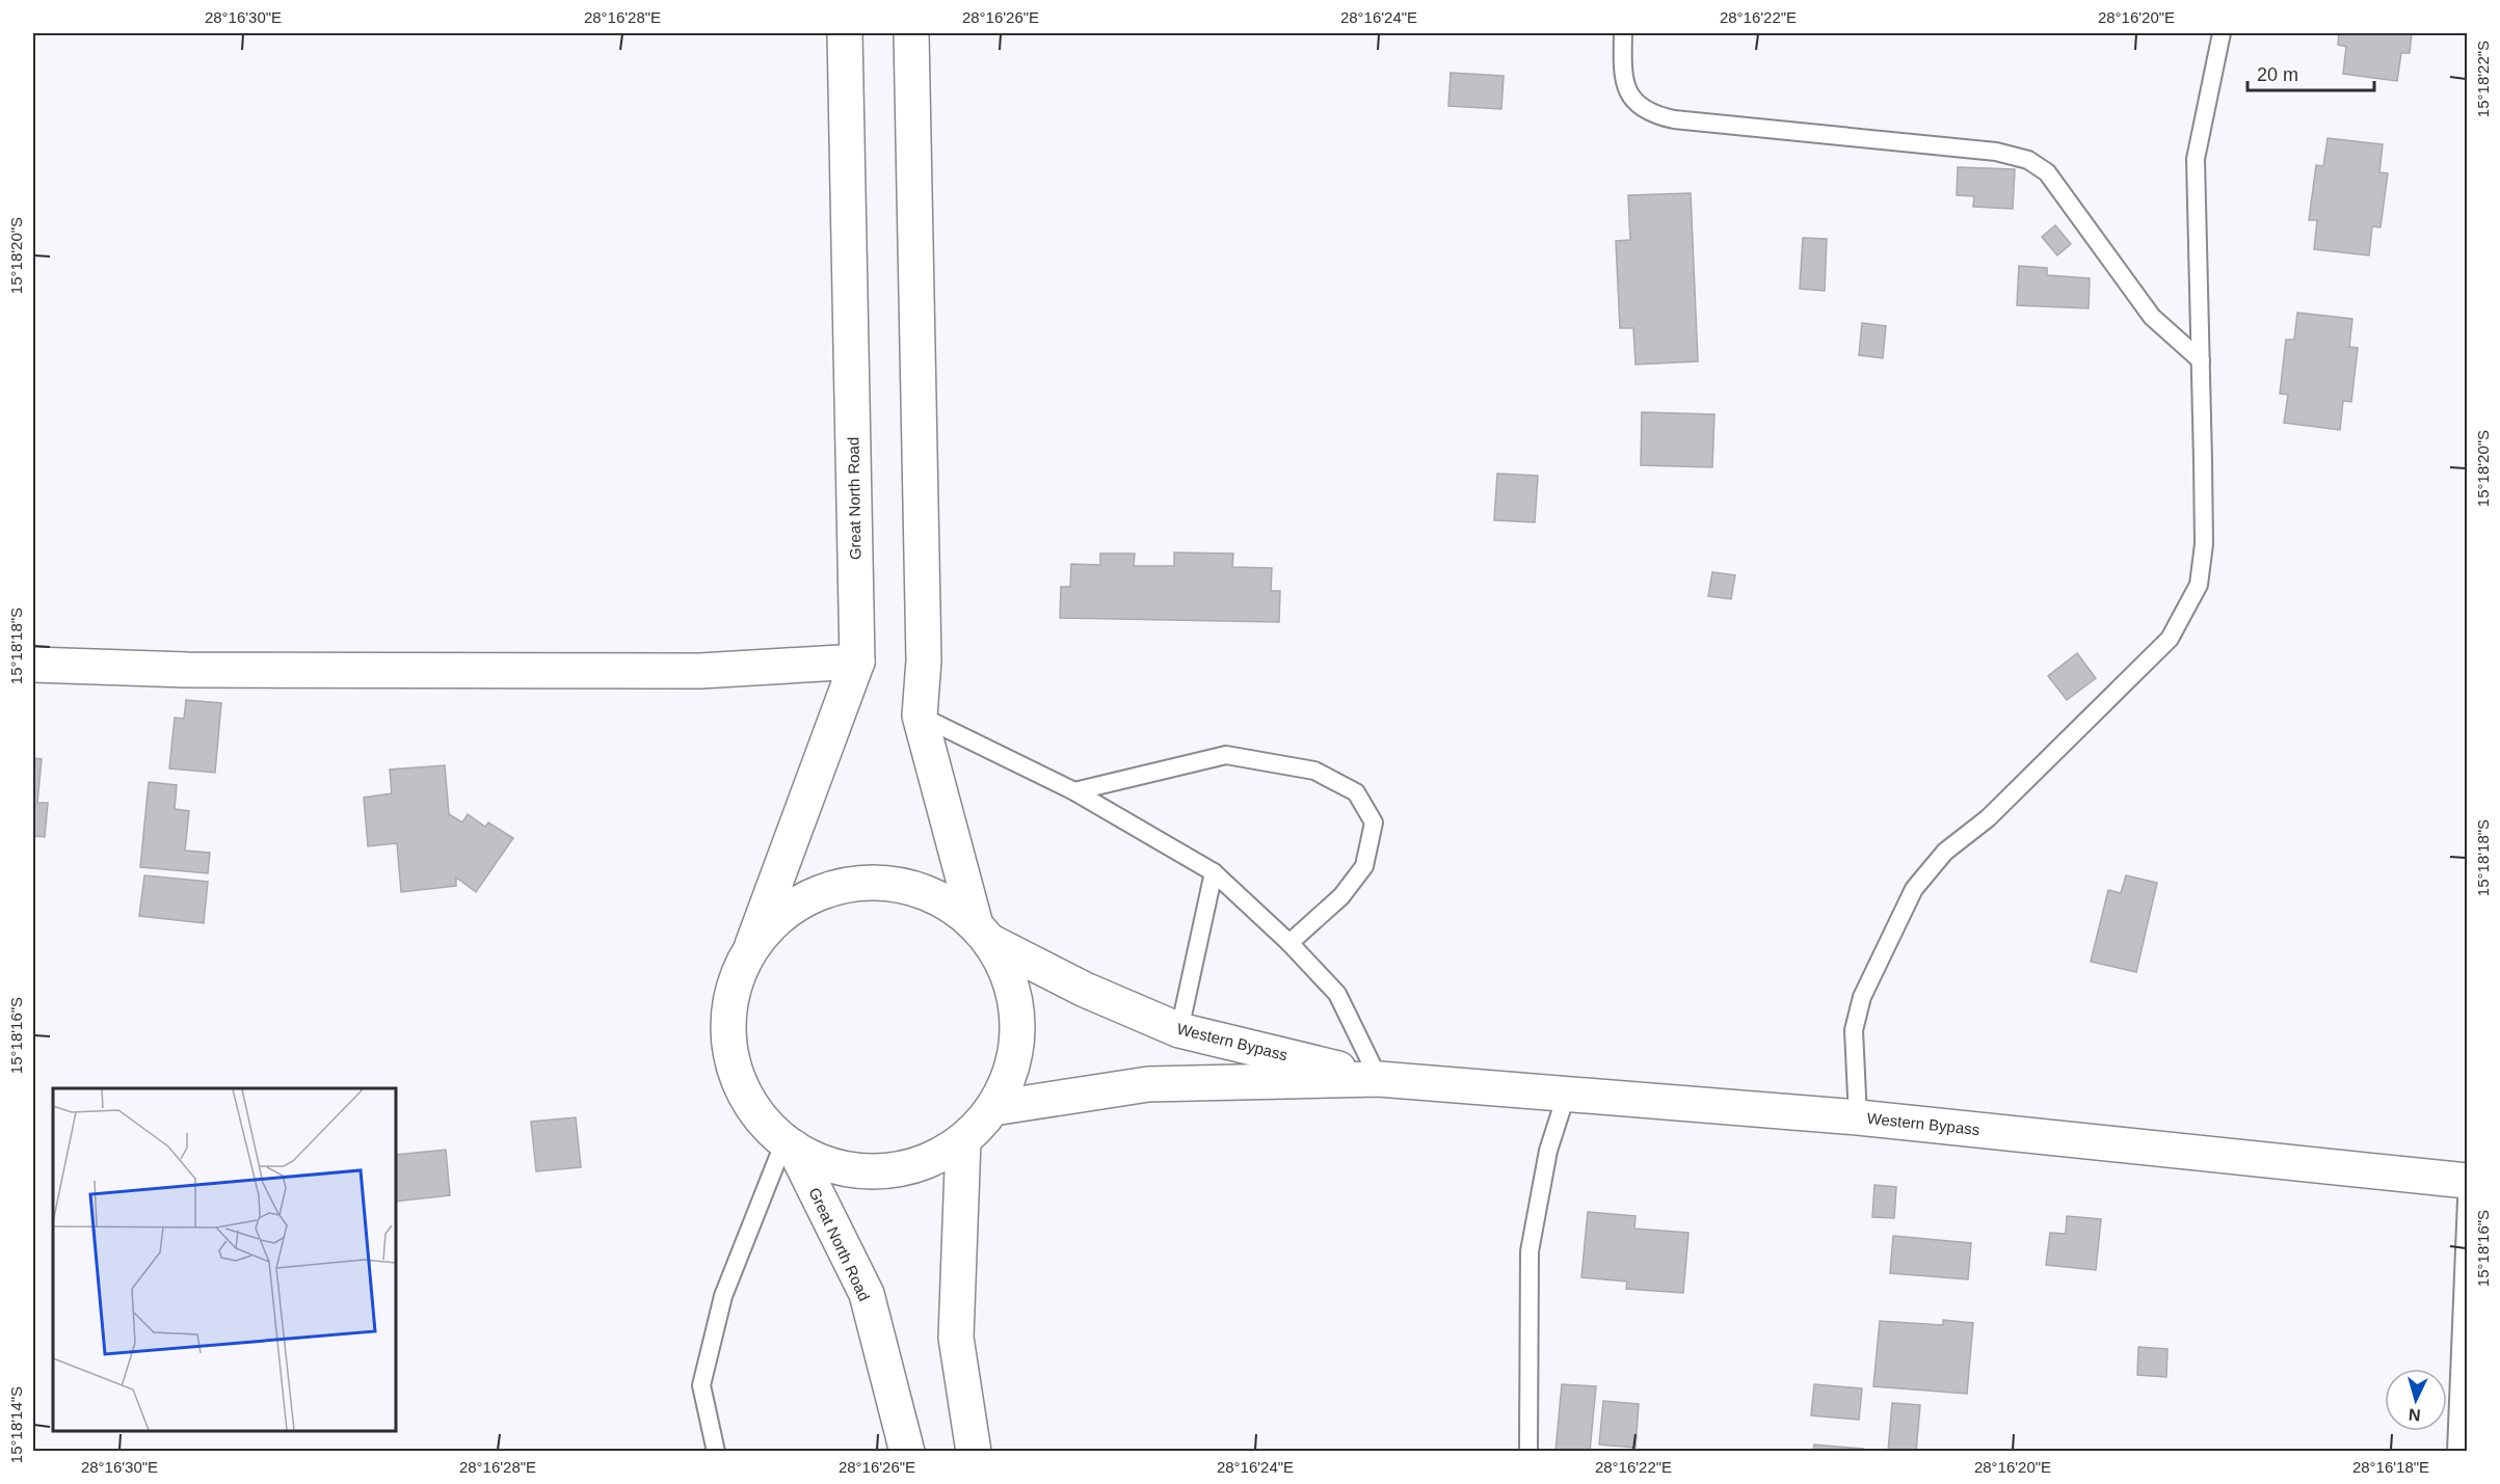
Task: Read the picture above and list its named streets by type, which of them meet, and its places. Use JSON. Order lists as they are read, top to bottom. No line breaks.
{"streets":{"main road":["Great North Road","Western Bypass"]},"scale_bar":"20 m","north":"bottom","coordinates":["28°16'30\"E","28°16'28\"E","28°16'26\"E","28°16'24\"E","28°16'22\"E","28°16'20\"E","15°18'22\"S","15°18'20\"S","15°18'18\"S","15°18'16\"S","15°18'14\"S","28°16'18\"E"]}
